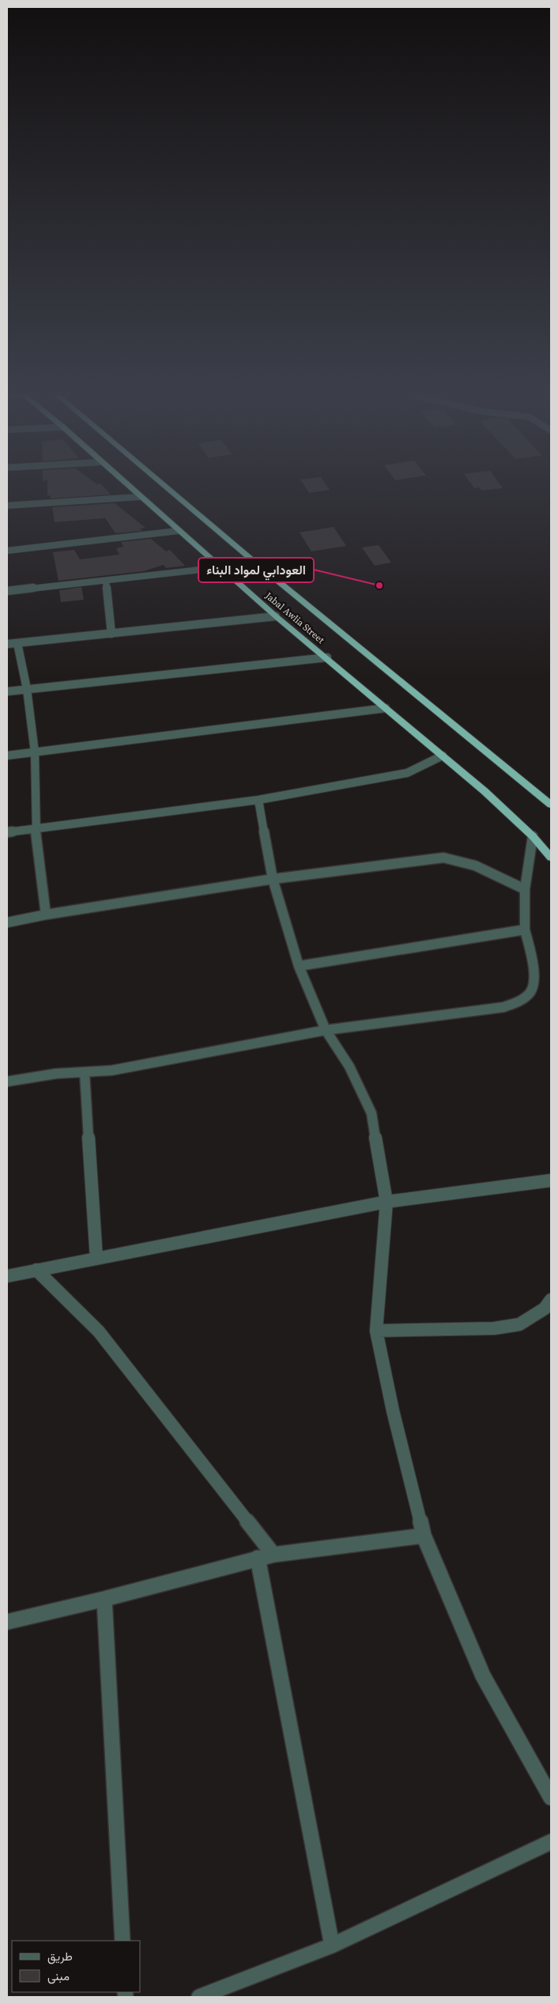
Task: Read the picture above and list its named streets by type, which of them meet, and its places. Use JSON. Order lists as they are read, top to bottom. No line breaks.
{"streets":{"highway":["Jabal Awlia Street"]},"places":["العودابي لمواد البناء"],"legend":["طريق","مبنى"]}
